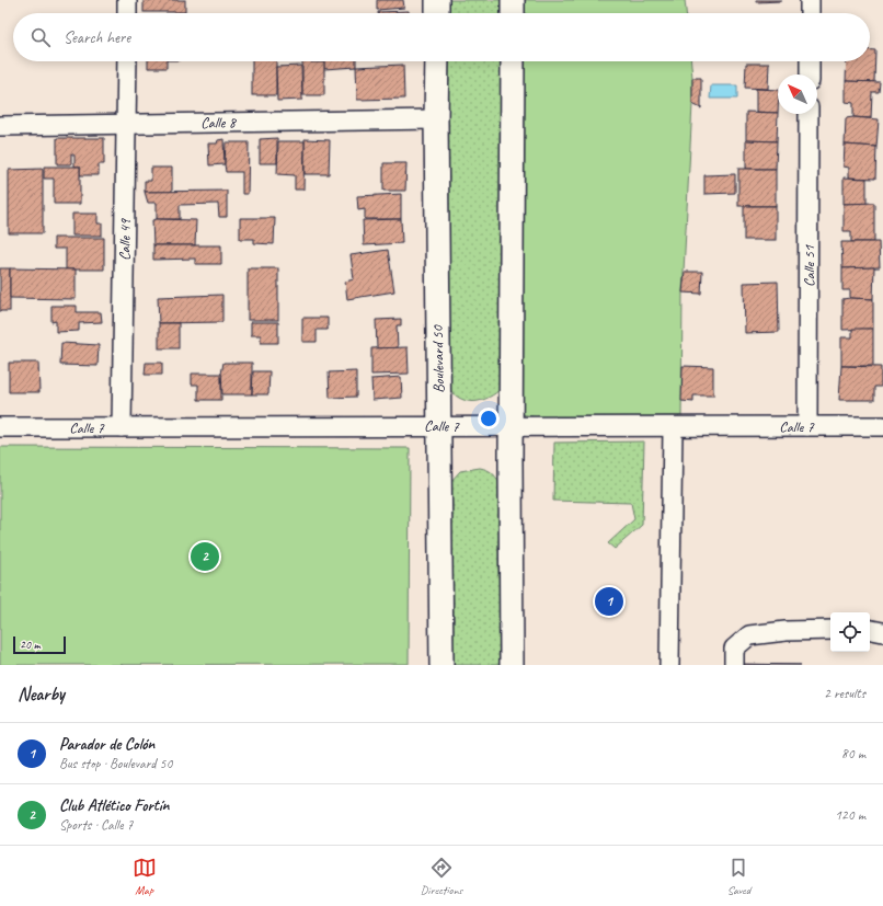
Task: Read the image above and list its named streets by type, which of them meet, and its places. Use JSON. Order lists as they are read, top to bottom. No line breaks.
{"streets":{"main road":["Boulevard 50"],"street":["Calle 8","Calle 49","Calle 51","Calle 7"]},"crossings":[["Calle 8","Calle 49"],["Calle 8","Boulevard 50"],["Calle 49","Calle 7"],["Calle 51","Calle 7"],["Boulevard 50","Calle 7"]],"scale_bar":"20 m","north":"top left","page":{"search":"Search here","pins":["2","1"],"scale":"20 m","heading":["Nearby","2 results"],"list":[{"mark":"1","name":"Parador de Colón","note":"Bus stop · Boulevard 50","value":"80 m"},{"mark":"2","name":"Club Atlético Fortín","note":"Sports · Calle 7","value":"120 m"}],"nav":["Map","Directions","Saved"]}}
